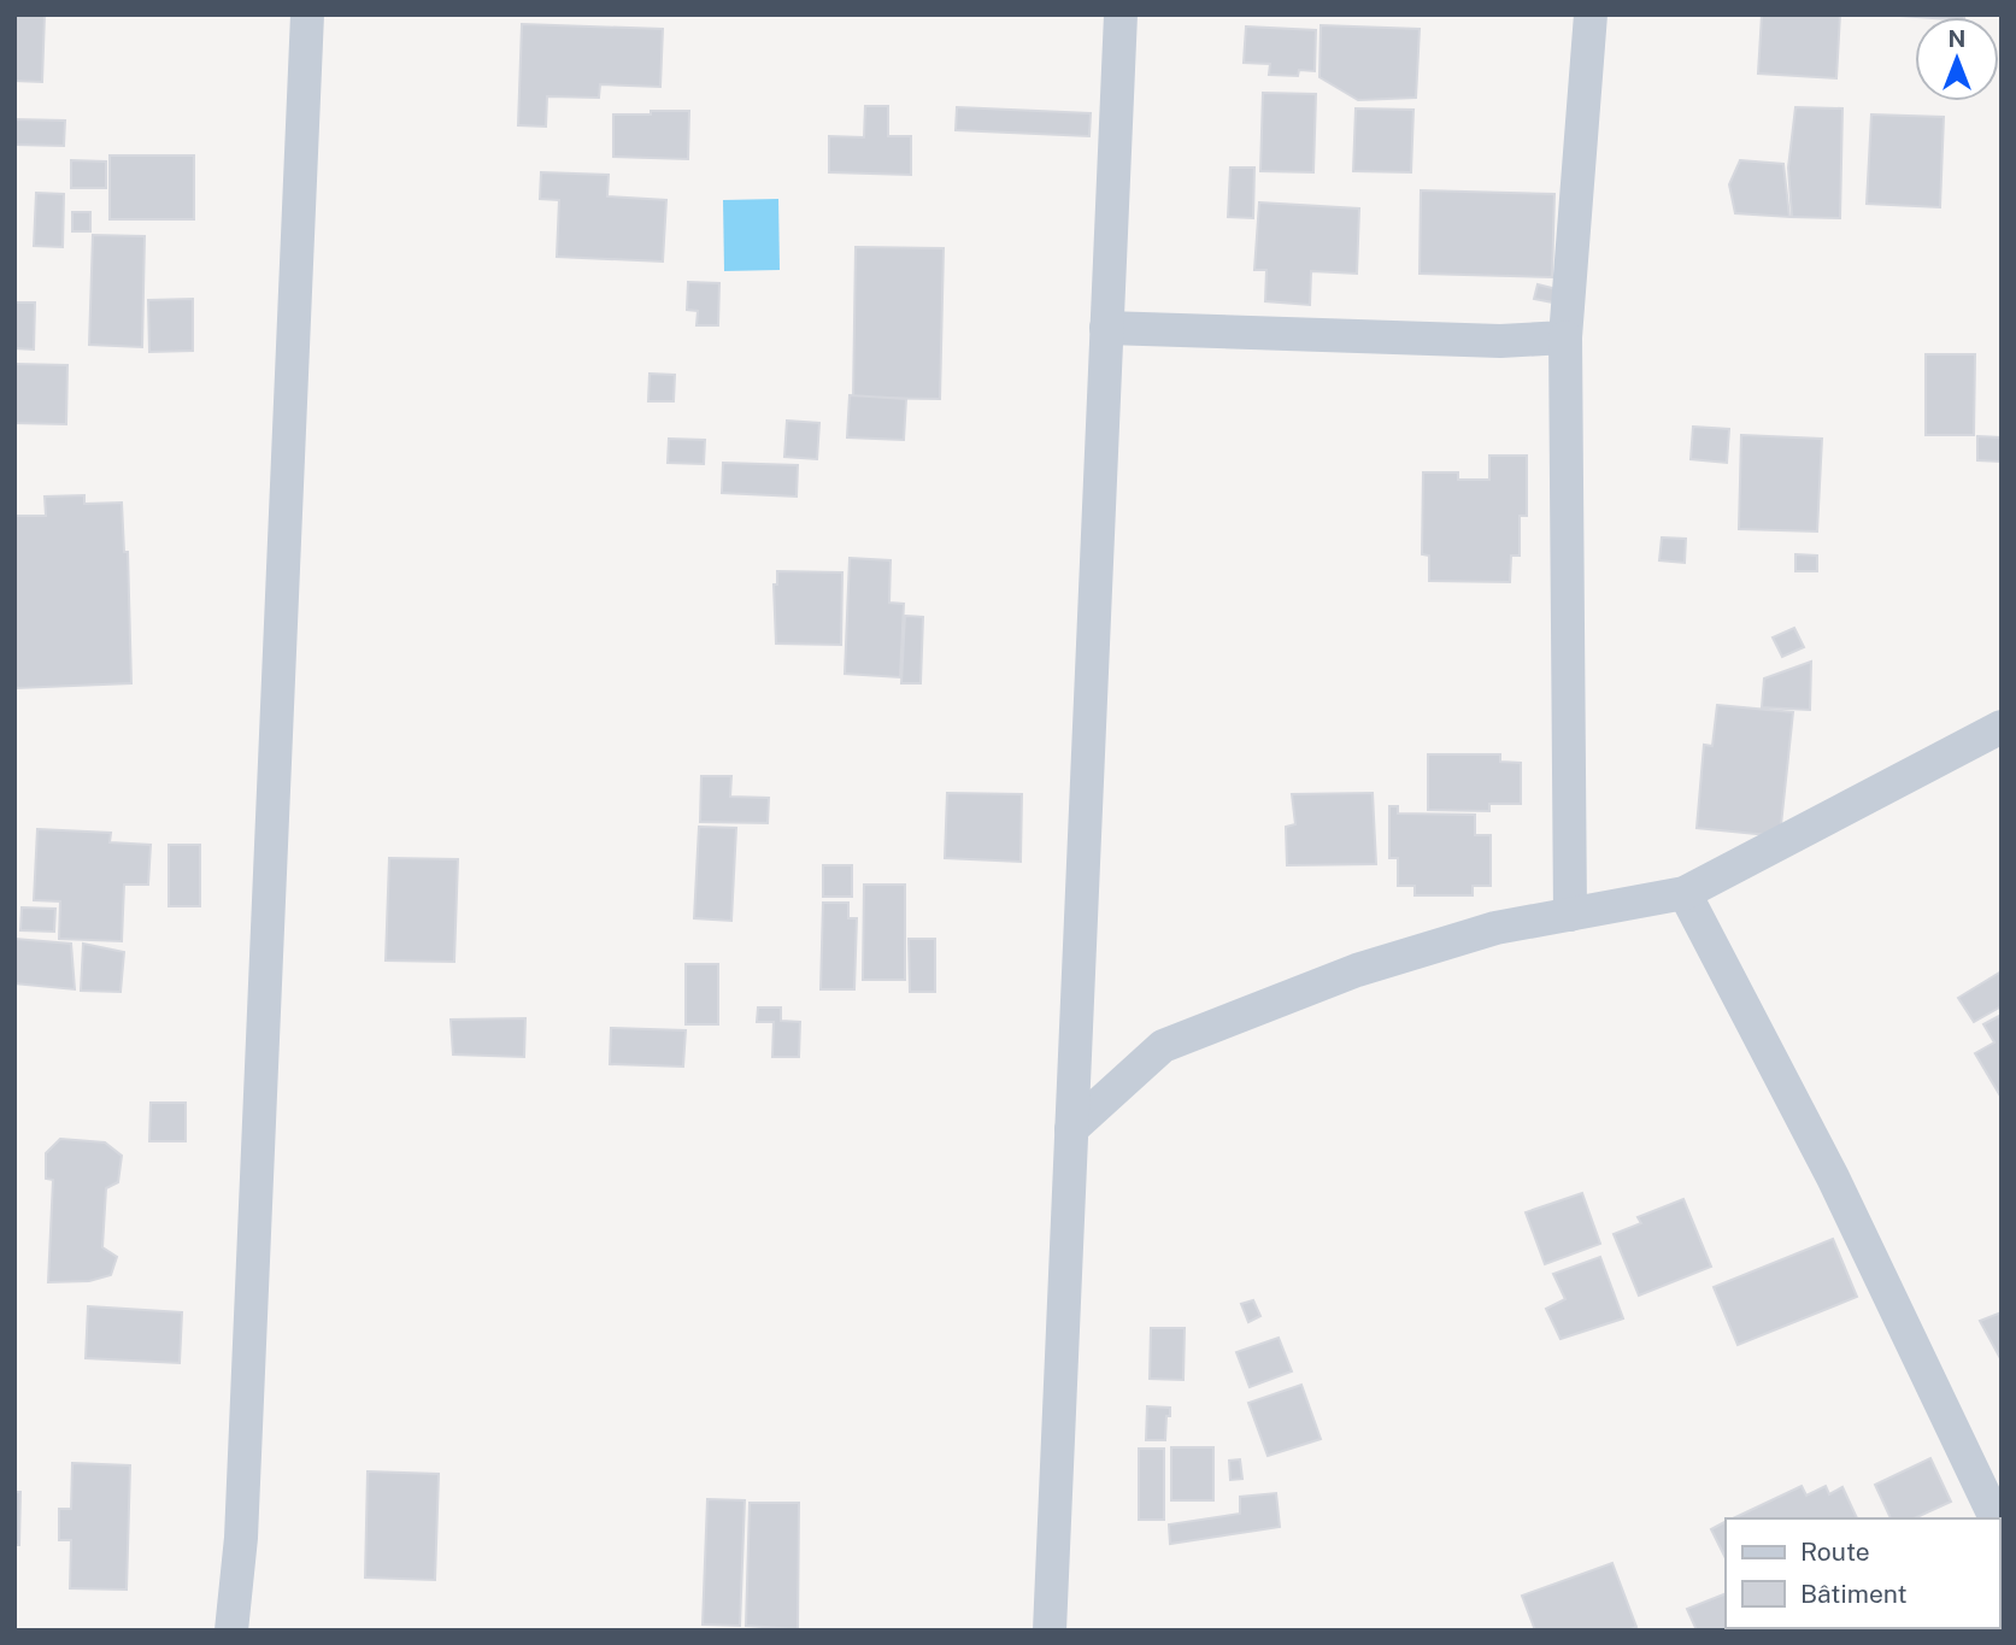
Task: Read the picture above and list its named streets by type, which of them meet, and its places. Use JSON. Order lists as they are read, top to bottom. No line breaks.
{"legend":["Route","Bâtiment"],"north":"top"}
